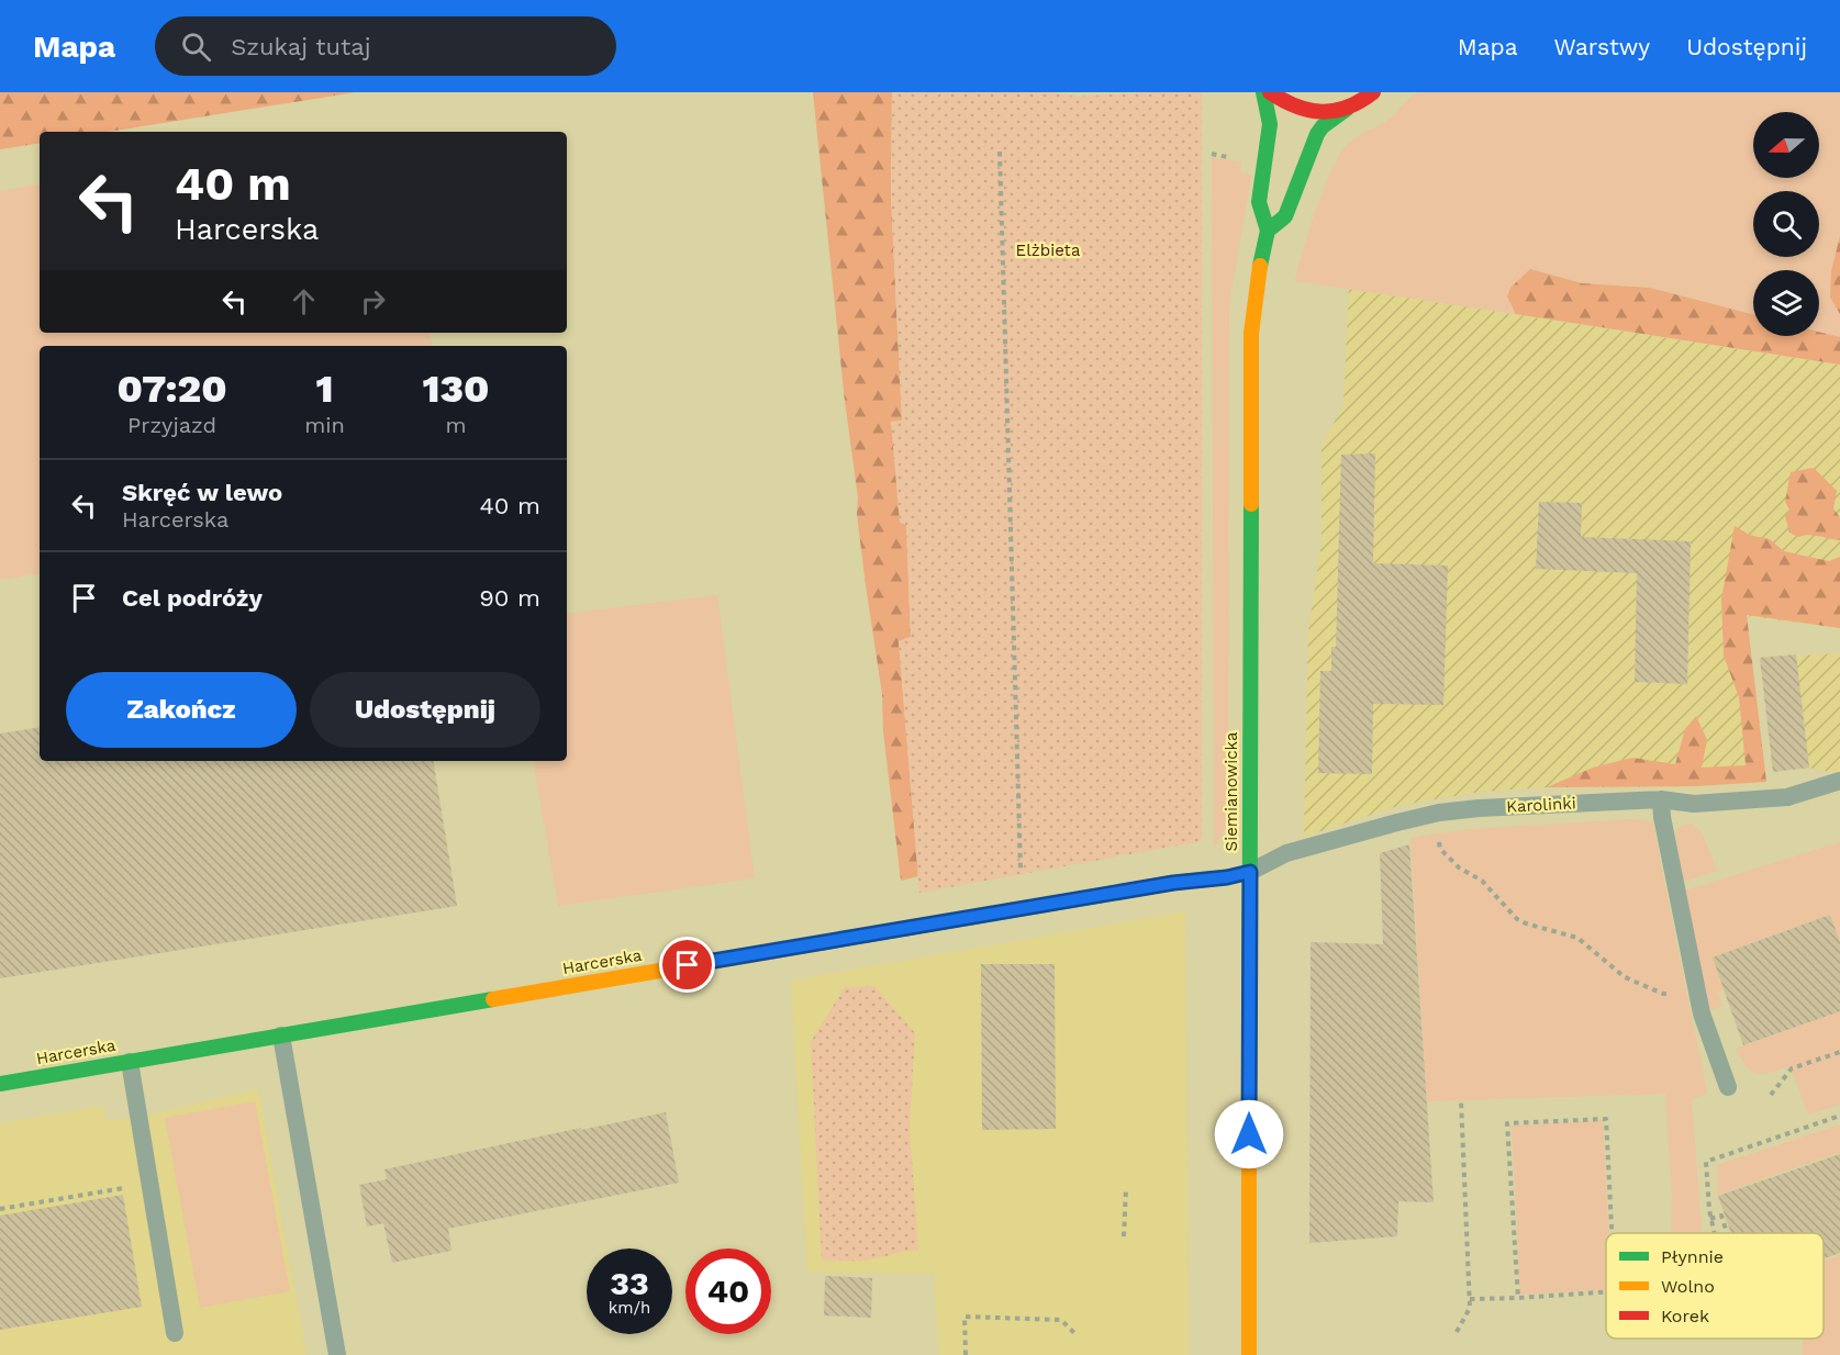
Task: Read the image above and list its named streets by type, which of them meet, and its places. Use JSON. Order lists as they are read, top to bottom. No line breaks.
{"streets":{"street":["Siemianowicka","Harcerska"],"lane":["Karolinki"]},"crossings":[["Siemianowicka","Karolinki"],["Siemianowicka","Harcerska"],["Karolinki","Harcerska"]],"parks":["Elżbieta"],"legend":["Płynnie","Wolno","Korek"],"north":"left","page":{"header":"Mapa","search":"Szukaj tutaj","nav":["Mapa","Warstwy","Udostępnij"],"turn":["40 m","Harcerska"],"eta":["07:20","Przyjazd","1","min","130","m"],"list":[{"name":"Skręć w lewo","note":"Harcerska","value":"40 m"},{"name":"Cel podróży","value":"90 m"}],"buttons":["Zakończ","Udostępnij"],"speed":"33 km/h","limit":"40"}}
